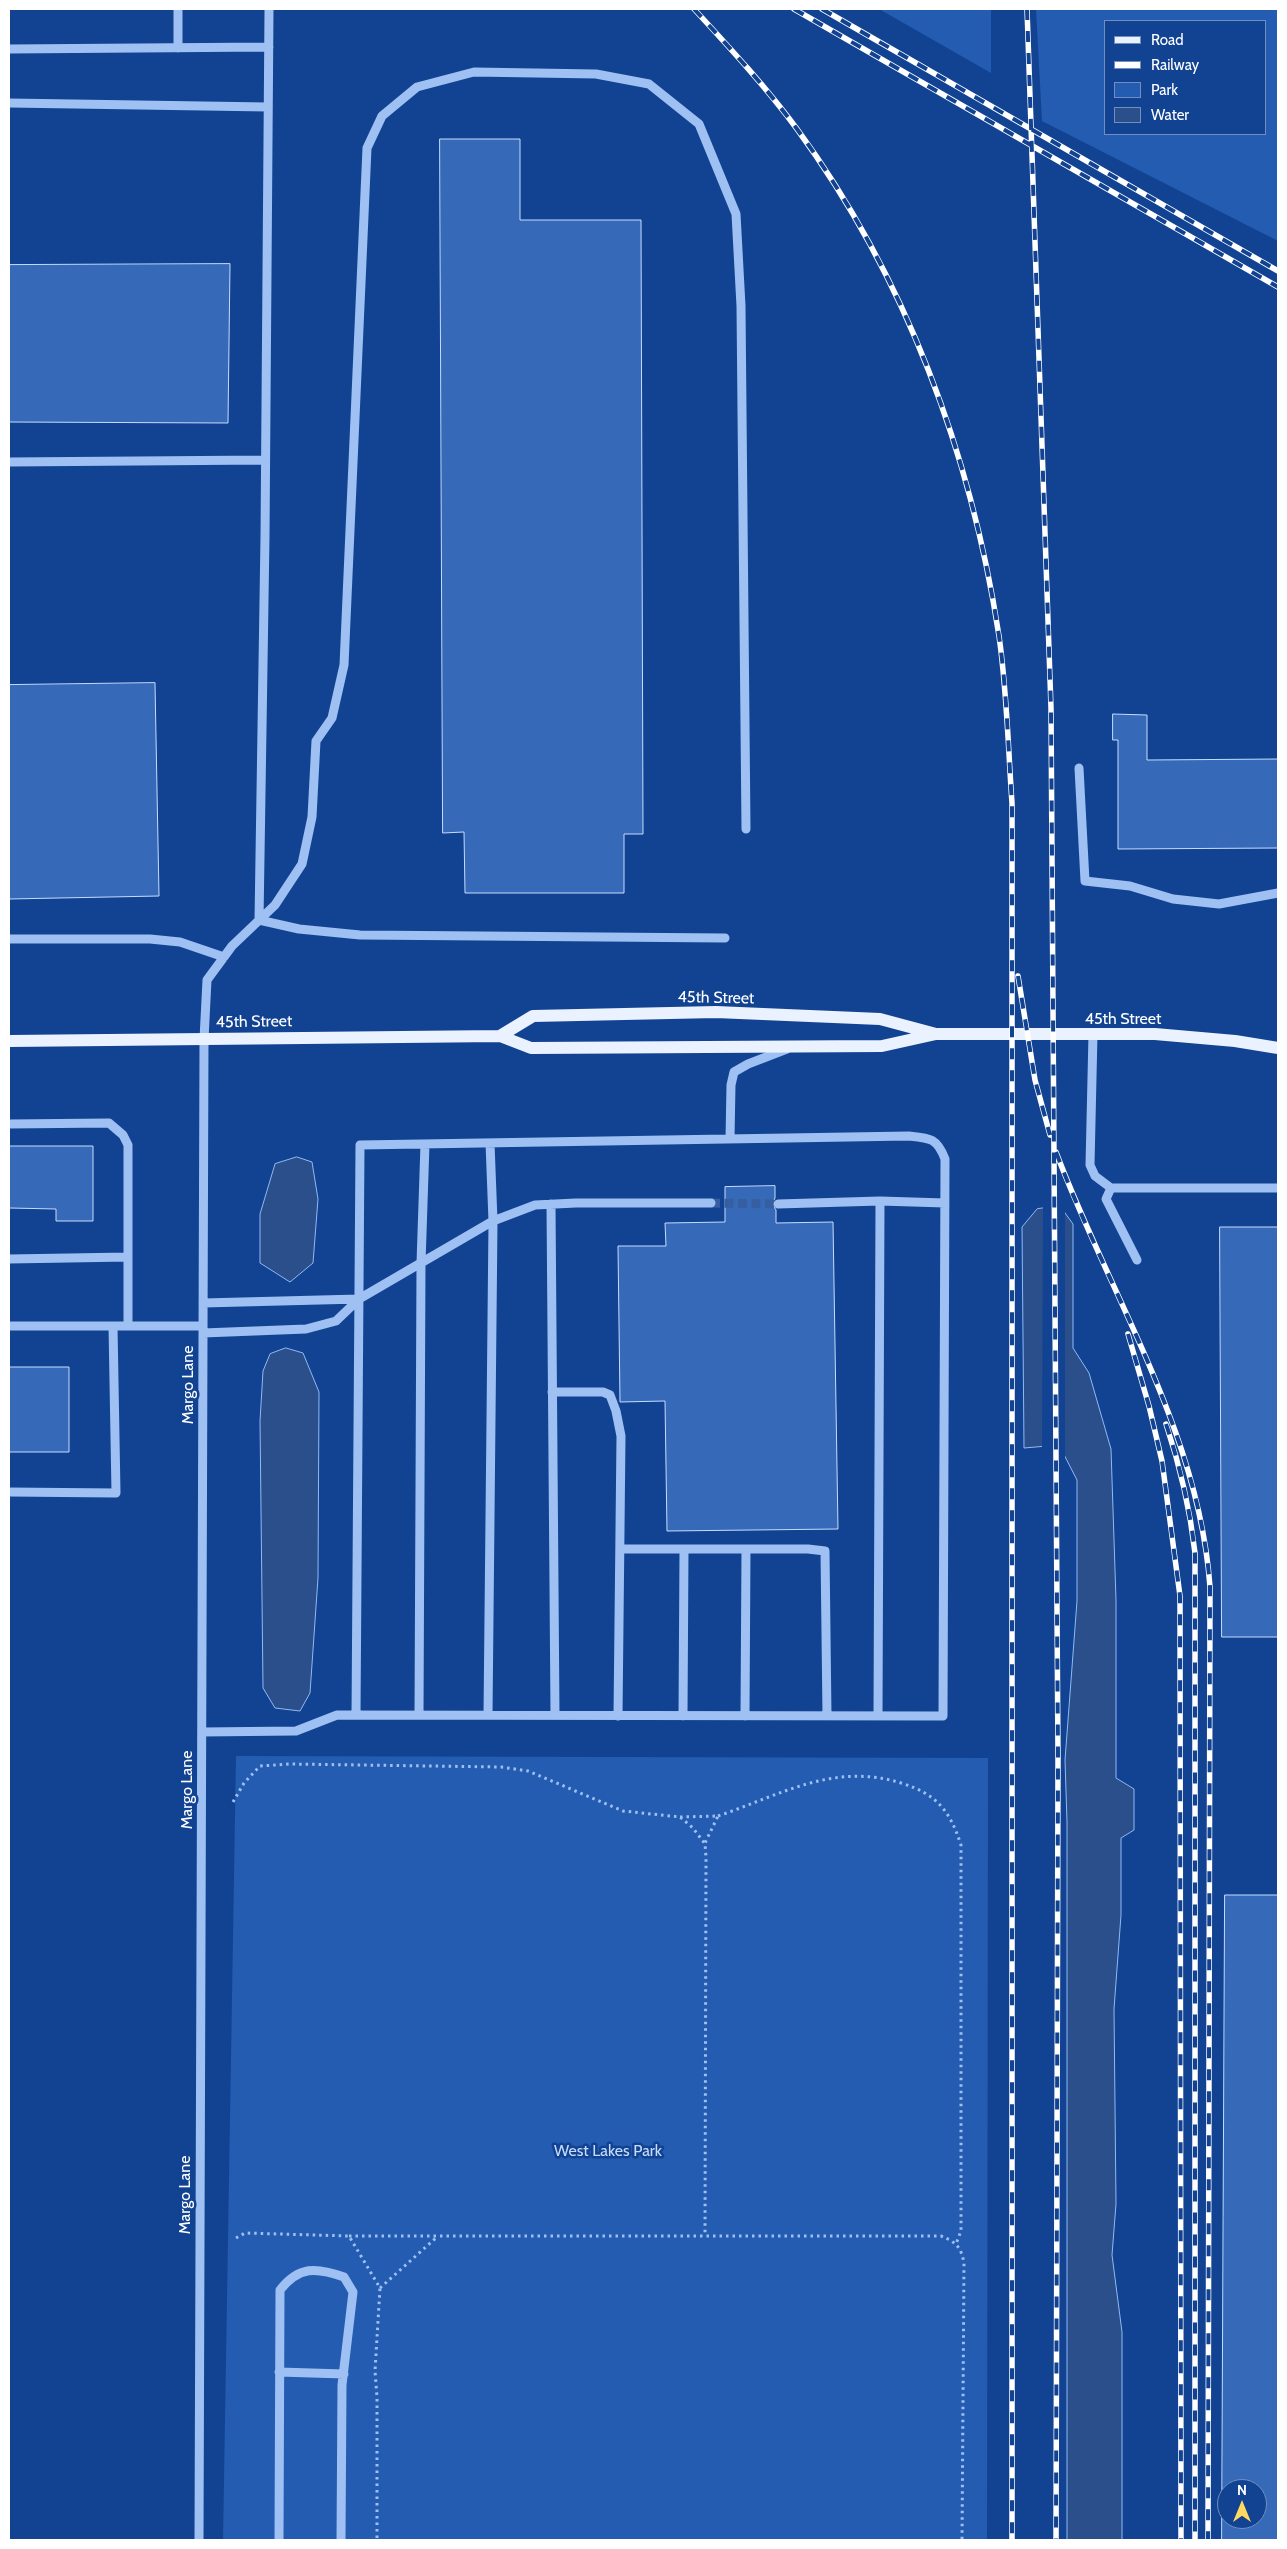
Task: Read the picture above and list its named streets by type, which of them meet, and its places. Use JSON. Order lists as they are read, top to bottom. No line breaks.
{"streets":{"main road":["45th Street"],"street":["Margo Lane"]},"crossings":[["45th Street","Margo Lane"]],"parks":["West Lakes Park"],"legend":["Road","Railway","Park","Water"],"north":"top"}
